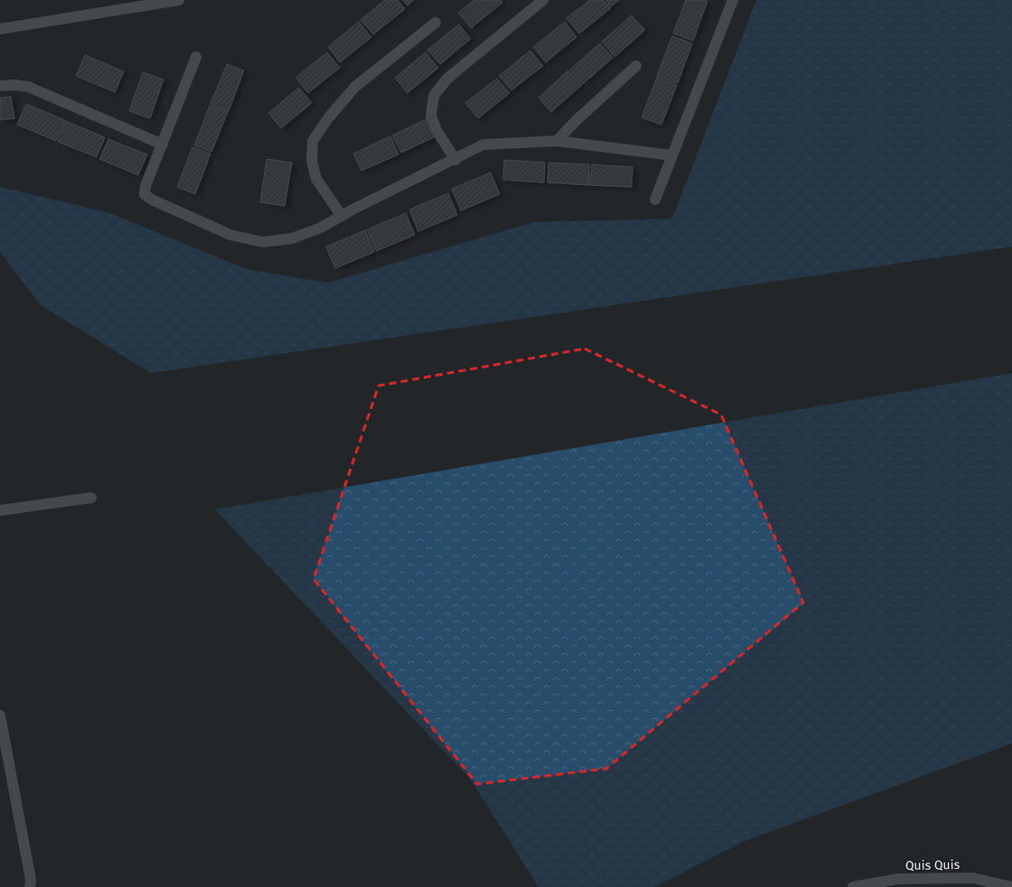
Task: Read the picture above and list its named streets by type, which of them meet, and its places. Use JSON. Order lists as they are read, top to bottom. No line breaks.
{"streets":{"street":["Quis Quis"]}}
